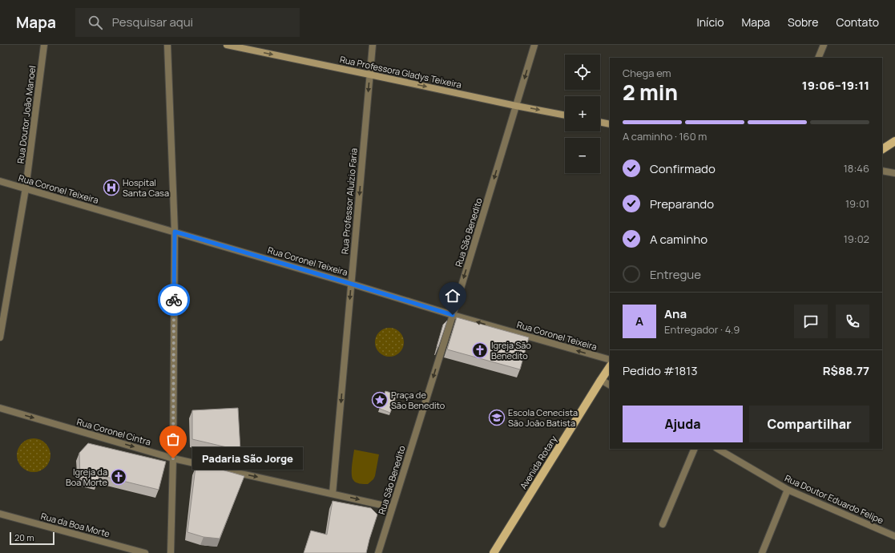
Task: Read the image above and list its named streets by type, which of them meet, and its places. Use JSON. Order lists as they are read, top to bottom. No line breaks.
{"streets":{"main road":["Rua Professora Gladys Teixeira","Avenida Rotary"],"street":["Rua Doutor João Manoel","Rua Coronel Teixeira","Rua Professor Aluízio Faria","Rua São Benedito","Rua Coronel Cintra","Rua Doutor Eduardo Felipe","Rua da Boa Morte"]},"crossings":[["Rua Professora Gladys Teixeira","Rua Professor Aluízio Faria"],["Rua Professora Gladys Teixeira","Rua São Benedito"],["Rua Doutor João Manoel","Rua Coronel Teixeira"],["Rua Coronel Teixeira","Rua Professor Aluízio Faria"],["Rua Coronel Teixeira","Rua São Benedito"],["Rua Professor Aluízio Faria","Rua Coronel Cintra"],["Rua São Benedito","Rua Coronel Cintra"]],"one_way":["Rua Professora Gladys Teixeira","Rua Professor Aluízio Faria","Rua São Benedito","Rua Coronel Cintra"],"places":{"hospital":["Hospital Santa Casa"],"church":["Igreja São Benedito","Igreja da Boa Morte"],"place":["Praça de São Benedito"],"school or university":["Escola Cenecista São João Batista"],"other":["Padaria São Jorge"]},"scale_bar":"20 m","page":{"header":"Mapa","search":"Pesquisar aqui","nav":["Início","Mapa","Sobre","Contato"],"map_buttons":["+","−"],"heading":["2 min","Chega em","19:06–19:11"],"panel":["Ana","Entregador · 4.9","Pedido #1813","R$88.77"],"bar":"A caminho · 160 m","list":[["Confirmado","18:46"],["Preparando","19:01"],["A caminho","19:02"],"Entregue"],"round":"A","buttons":["Ajuda","Compartilhar"],"bubble":"Padaria São Jorge","scale":"20 m"}}
